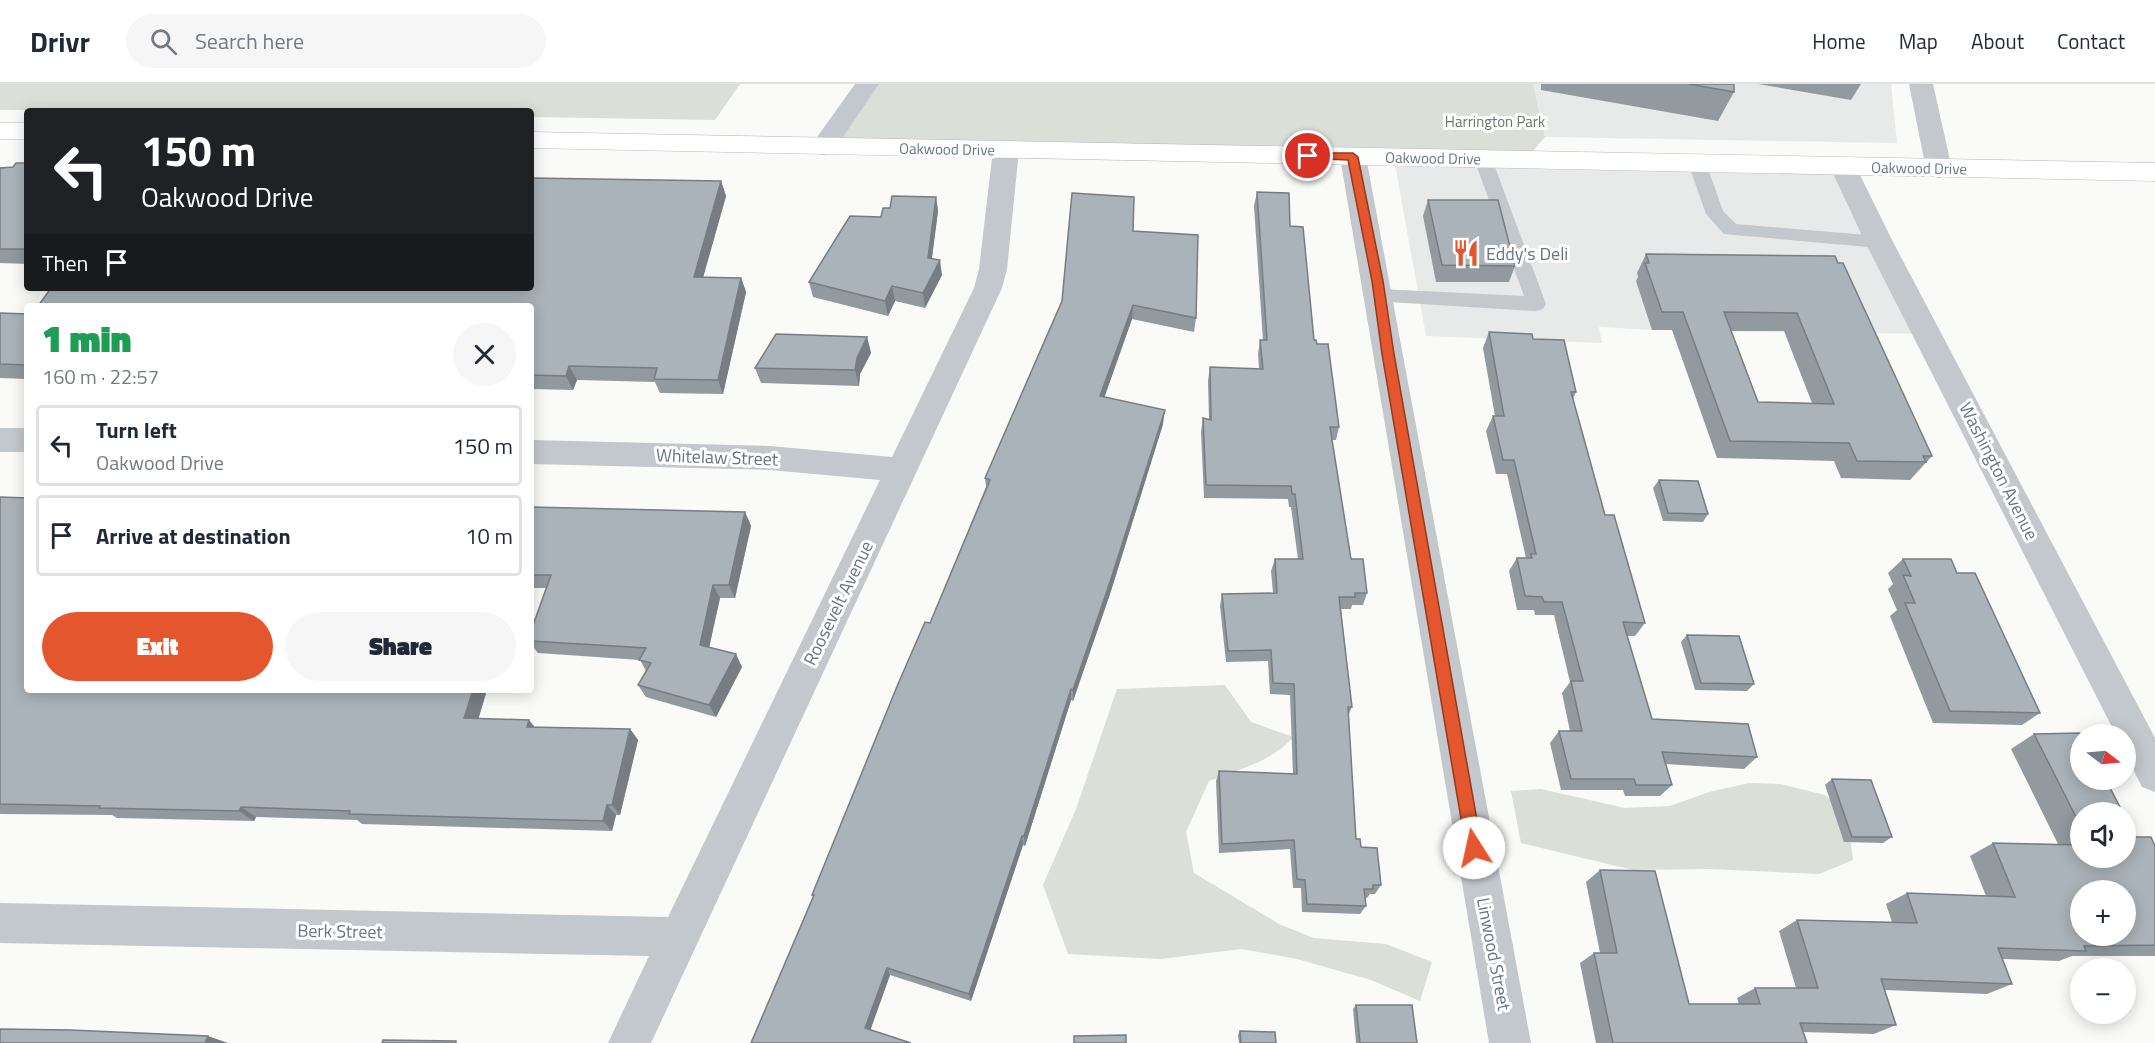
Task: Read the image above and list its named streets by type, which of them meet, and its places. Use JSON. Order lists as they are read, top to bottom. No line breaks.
{"streets":{"street":["Oakwood Drive","Whitelaw Street","Washington Avenue","Roosevelt Avenue","Berk Street","Linwood Street"]},"crossings":[["Oakwood Drive","Washington Avenue"],["Oakwood Drive","Roosevelt Avenue"],["Oakwood Drive","Linwood Street"],["Whitelaw Street","Roosevelt Avenue"],["Roosevelt Avenue","Berk Street"]],"parks":["Harrington Park"],"places":{"restaurant":["Eddy's Deli"]},"north":"right","page":{"header":"Drivr","search":"Search here","nav":["Home","Map","About","Contact"],"turn":["150 m","Oakwood Drive"],"then":"Then","heading":["1 min","160 m · 22:57"],"list":[{"name":"Turn left","note":"Oakwood Drive","value":"150 m"},{"name":"Arrive at destination","value":"10 m"}],"buttons":["Exit","Share"],"map_buttons":["+","−"]}}
